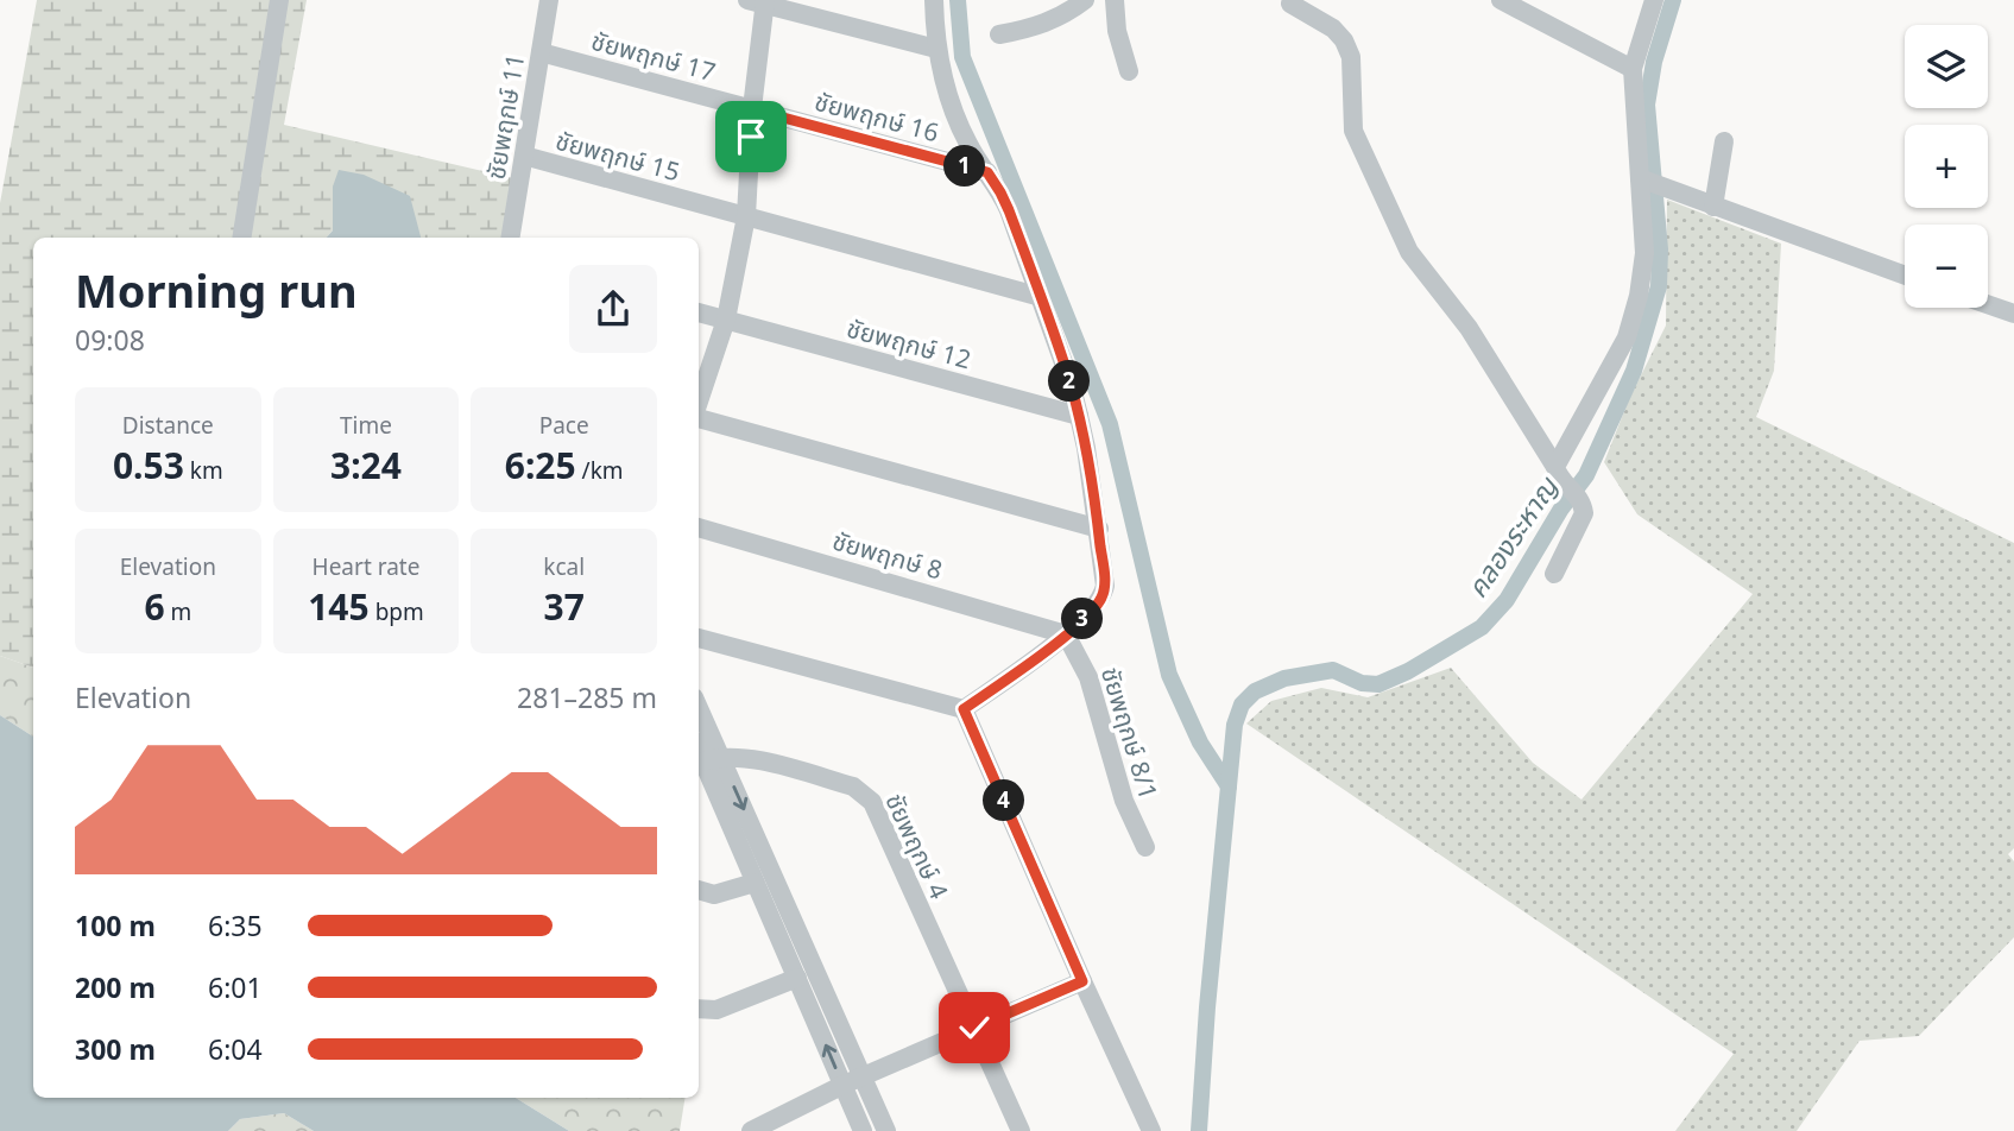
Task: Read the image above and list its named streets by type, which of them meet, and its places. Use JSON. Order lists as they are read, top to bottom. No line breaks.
{"streets":{"street":["ชัยพฤกษ์ 17","ชัยพฤกษ์ 11","ชัยพฤกษ์ 16","ชัยพฤกษ์ 15","ชัยพฤกษ์ 12","ชัยพฤกษ์ 8","ชัยพฤกษ์ 8/1","ชัยพฤกษ์ 4"]},"crossings":[["ชัยพฤกษ์ 17","ชัยพฤกษ์ 11"],["ชัยพฤกษ์ 17","ชัยพฤกษ์ 16"],["ชัยพฤกษ์ 11","ชัยพฤกษ์ 15"],["ชัยพฤกษ์ 8","ชัยพฤกษ์ 8/1"]],"water":["คลองระหาญ"],"page":{"map_buttons":["+","−"],"pins":["1","2","3","4"],"heading":["Morning run","09:08"],"stats":[["Distance","0.53 km"],["Time","3:24"],["Pace","6:25 /km"],["Elevation","6 m"],["Heart rate","145 bpm"],["kcal","37"]],"chart":["Elevation","281–285 m"],"list":[{"name":"100 m","note":"6:35"},{"name":"200 m","note":"6:01"},{"name":"300 m","note":"6:04"}]}}
